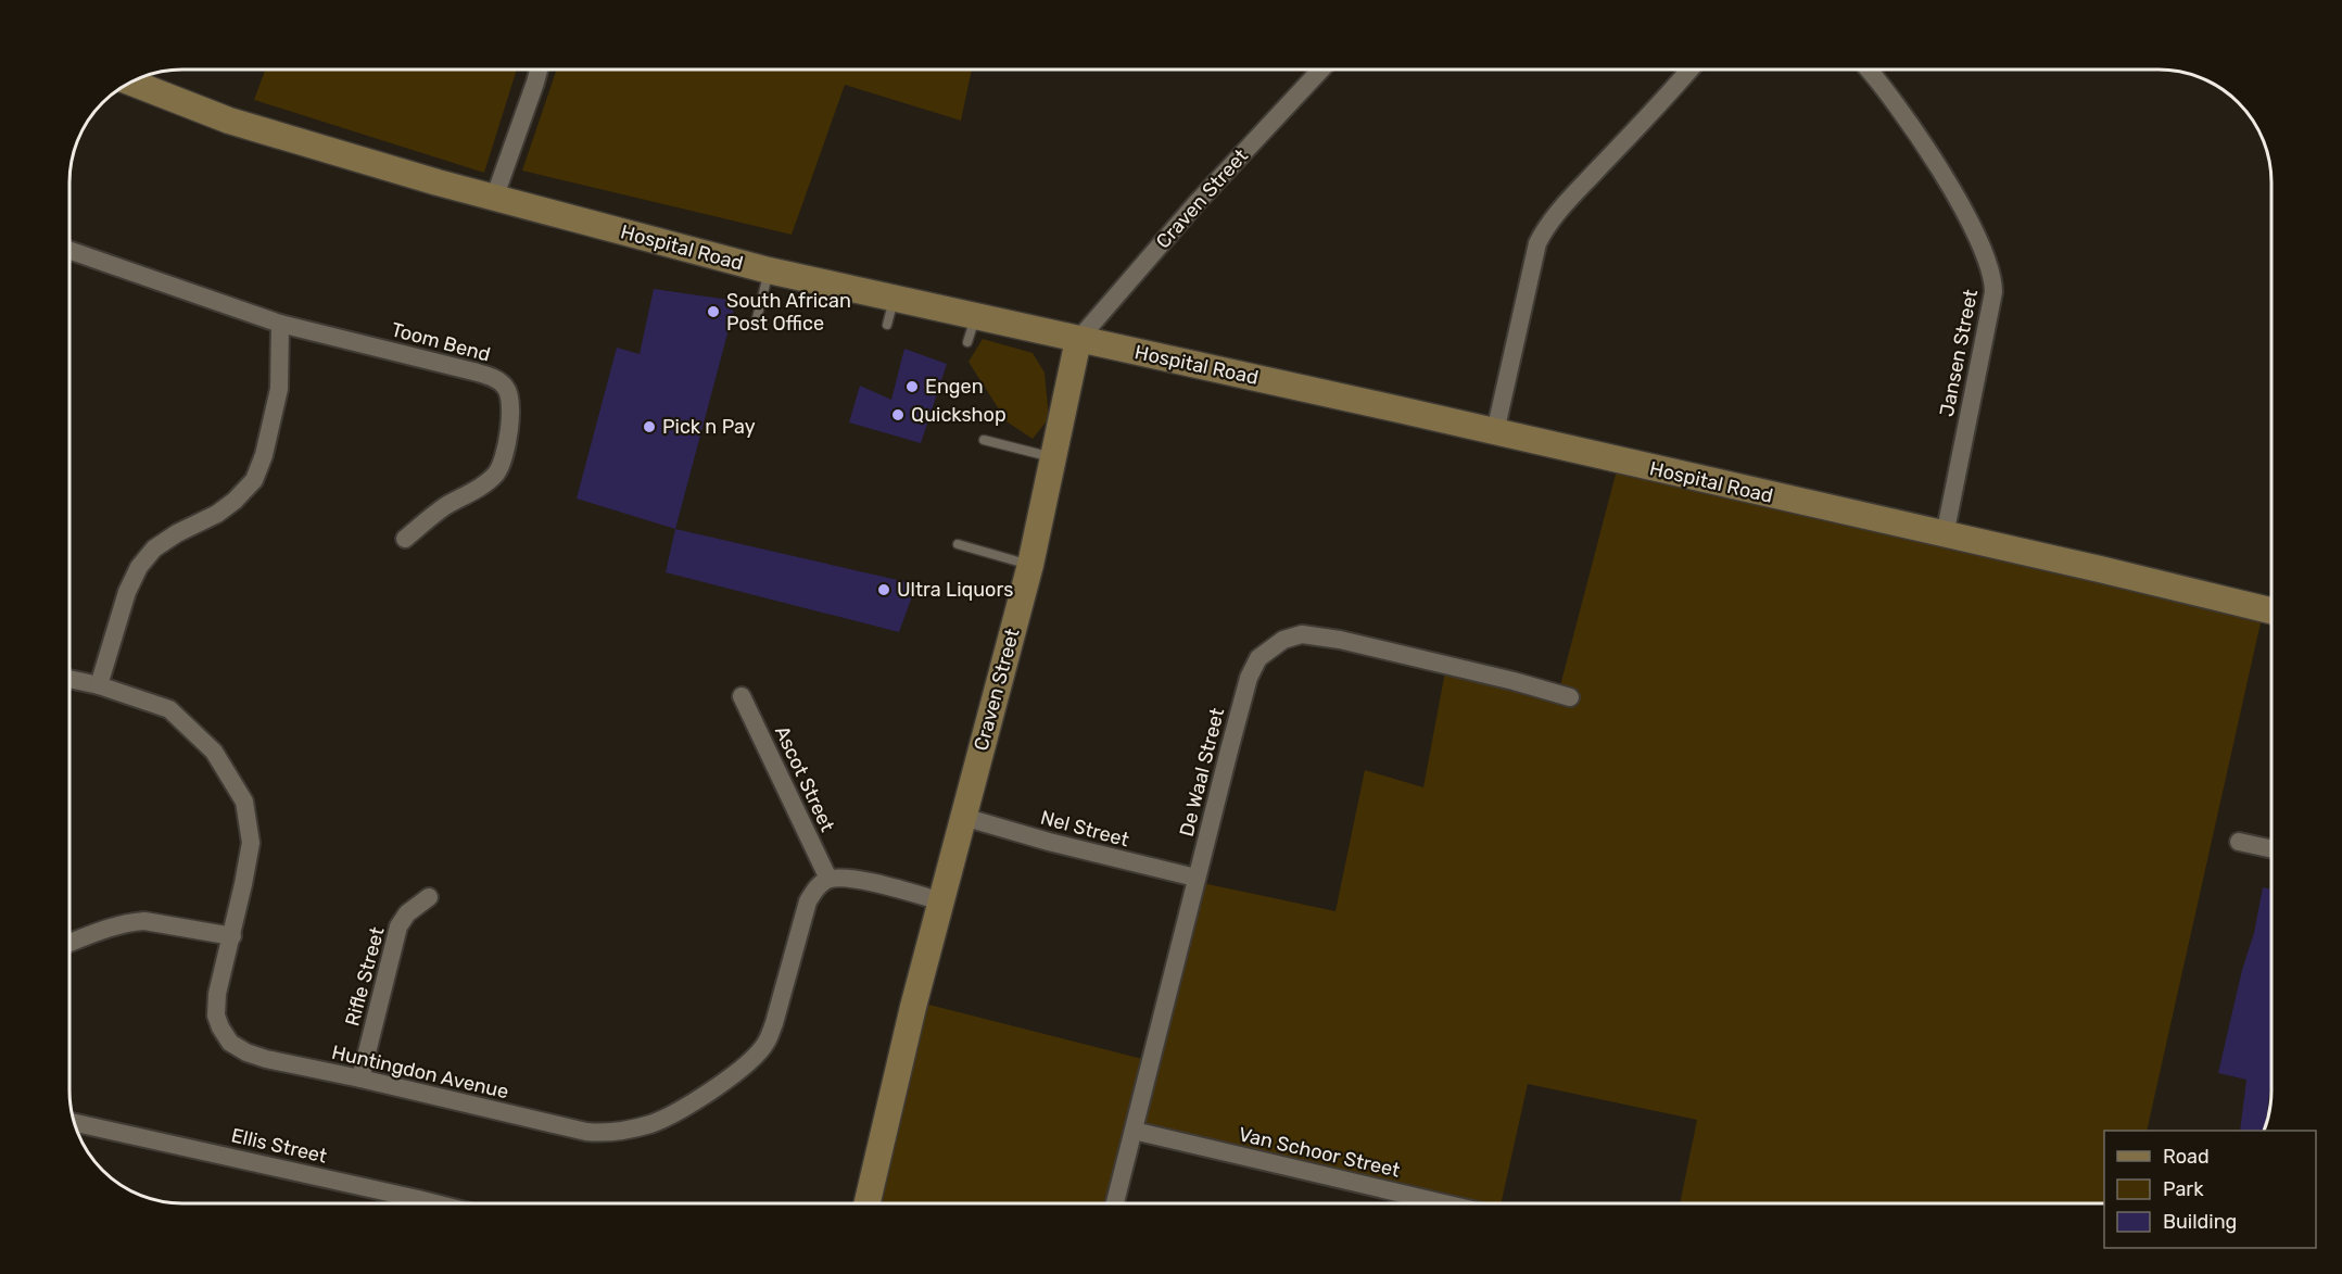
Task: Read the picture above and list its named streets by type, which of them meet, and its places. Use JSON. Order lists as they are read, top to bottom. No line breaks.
{"streets":{"main road":["Craven Street","Hospital Road"],"street":["Toom Bend","Jansen Street","De Waal Street","Ascot Street","Nel Street","Rifle Street","Huntingdon Avenue","Ellis Street","Van Schoor Street"]},"crossings":[["Craven Street","Hospital Road"],["Craven Street","Nel Street"],["Hospital Road","Jansen Street"],["De Waal Street","Nel Street"],["De Waal Street","Van Schoor Street"],["Ascot Street","Huntingdon Avenue"],["Rifle Street","Huntingdon Avenue"]],"places":["South African Post Office","Engen","Quickshop","Pick n Pay","Ultra Liquors"],"legend":["Road","Park","Building"]}
